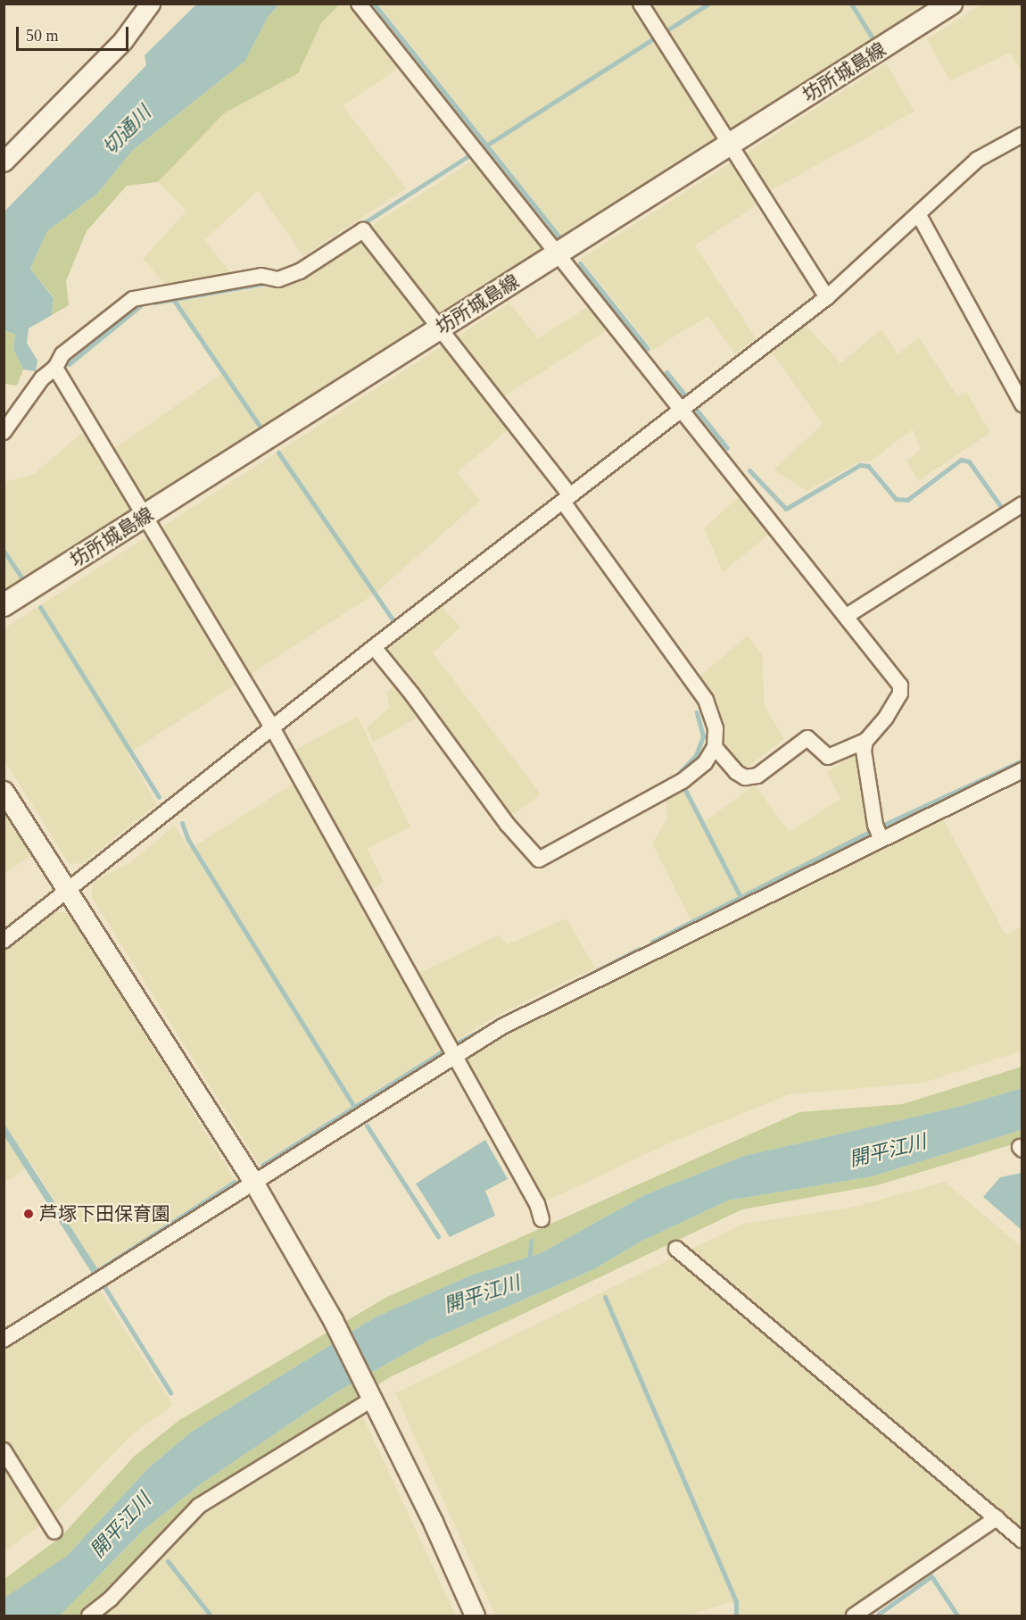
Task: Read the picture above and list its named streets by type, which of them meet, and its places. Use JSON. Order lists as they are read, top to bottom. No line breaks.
{"streets":{"main road":["坊所城島線"]},"water":["切通川","開平江川"],"places":["芦塚下田保育園"],"scale_bar":"50 m"}
